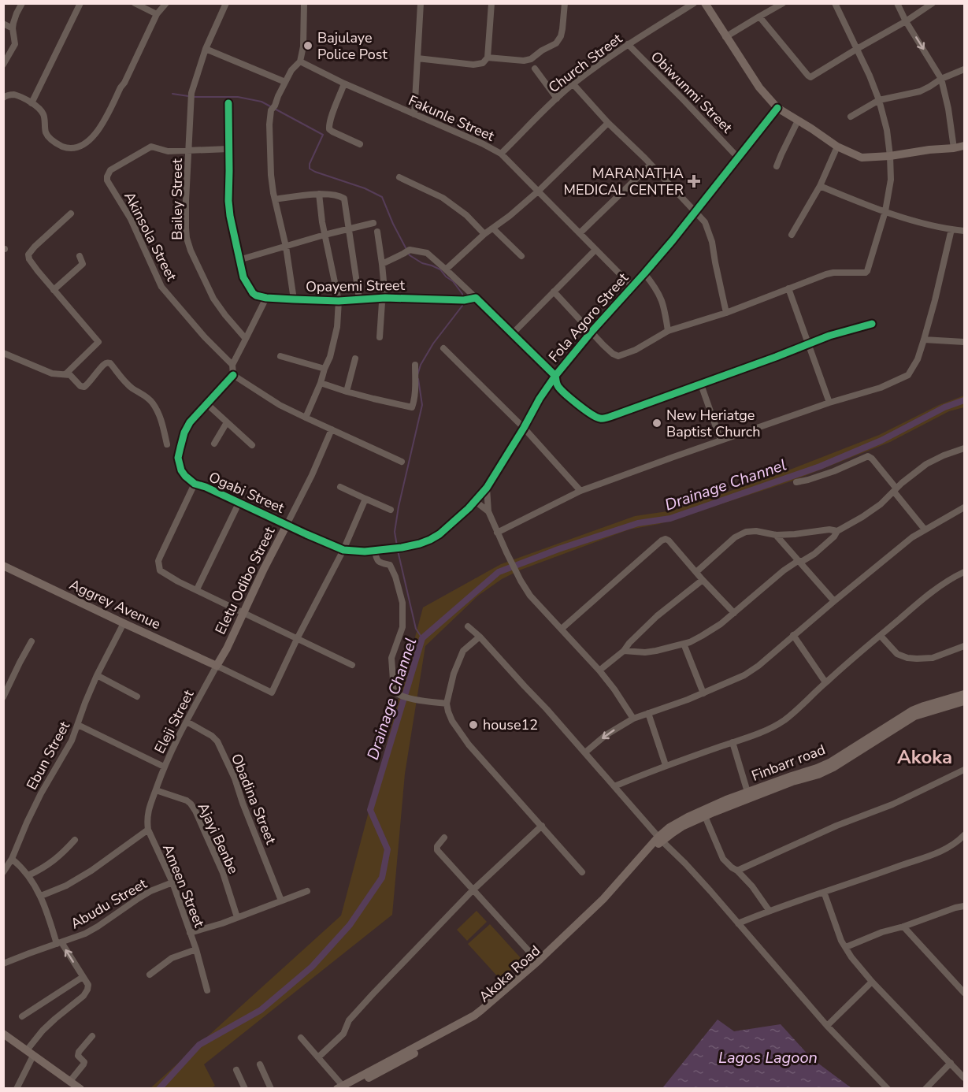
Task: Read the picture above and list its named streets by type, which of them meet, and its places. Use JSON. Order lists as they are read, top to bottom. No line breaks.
{"streets":{"street":["Church Street","Obiwunmi Street","Fakunle Street","Bailey Street","Akinsola Street","Opayemi Street","Fola Agoro Street","Ogabi Street","Eletu Odibo Street","Aggrey Avenue","Eleji Street","Ebun Street","Finbarr road","Obadina Street","Ajayi Benbe","Ameen Street","Abudu Street","Akoka Road"]},"crossings":[["Church Street","Obiwunmi Street"],["Church Street","Fakunle Street"],["Obiwunmi Street","Fola Agoro Street"],["Fakunle Street","Fola Agoro Street"],["Bailey Street","Akinsola Street"],["Fola Agoro Street","Ogabi Street"],["Fola Agoro Street","Eletu Odibo Street"],["Ogabi Street","Eletu Odibo Street"],["Eletu Odibo Street","Aggrey Avenue"],["Eletu Odibo Street","Eleji Street"],["Aggrey Avenue","Eleji Street"],["Aggrey Avenue","Ebun Street"],["Eleji Street","Obadina Street"],["Eleji Street","Ajayi Benbe"],["Eleji Street","Ameen Street"],["Ajayi Benbe","Ameen Street"],["Ameen Street","Abudu Street"]],"districts":["Akoka"],"water":["Drainage Channel","Lagos Lagoon"],"places":{"other":["Bajulaye Police Post","New Heriatge Baptist Church","house12"],"health":["MARANATHA MEDICAL CENTER"]}}
